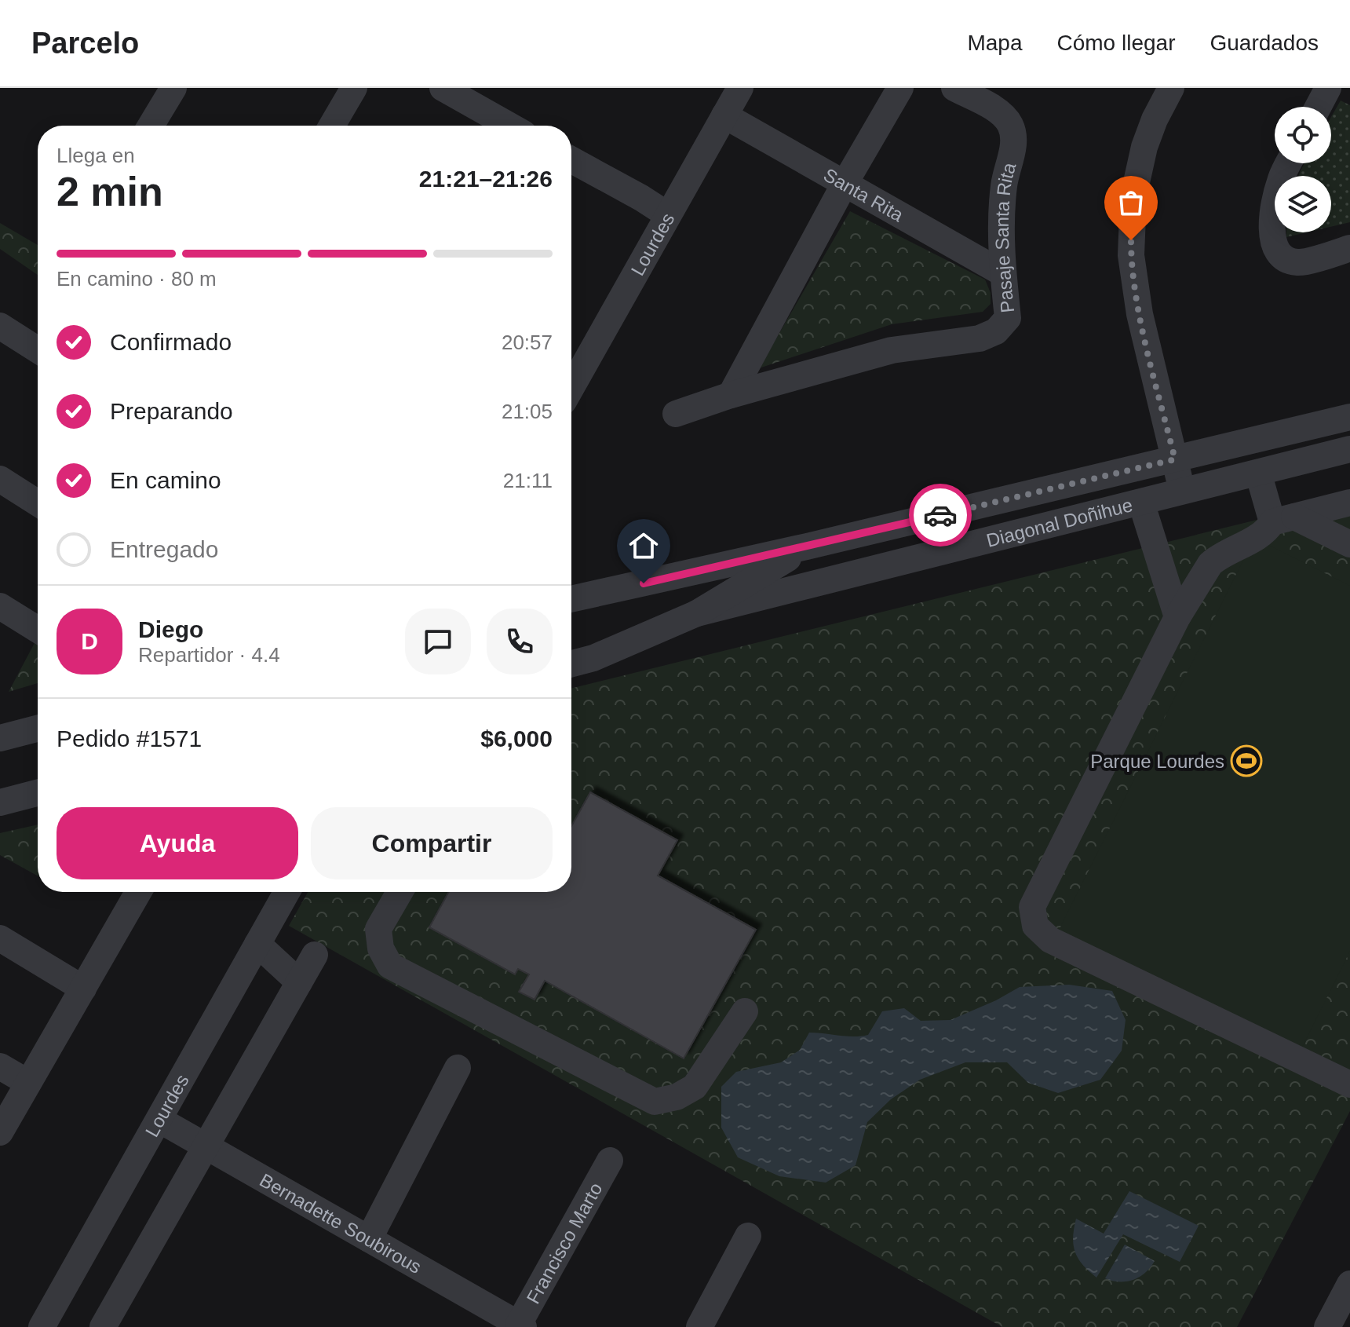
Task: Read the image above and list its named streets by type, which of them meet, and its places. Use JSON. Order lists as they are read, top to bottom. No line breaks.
{"streets":{"street":["Santa Rita","Pasaje Santa Rita","Lourdes","Diagonal Doñihue","Bernadette Soubirous","Francisco Marto"]},"crossings":[["Santa Rita","Pasaje Santa Rita"],["Santa Rita","Lourdes"],["Lourdes","Bernadette Soubirous"],["Bernadette Soubirous","Francisco Marto"]],"places":{"sports":["Parque Lourdes"]},"page":{"header":"Parcelo","nav":["Mapa","Cómo llegar","Guardados"],"heading":["2 min","Llega en","21:21–21:26"],"panel":["Diego","Repartidor · 4.4","Pedido #1571","$6,000"],"bar":"En camino · 80 m","list":[["Confirmado","20:57"],["Preparando","21:05"],["En camino","21:11"],"Entregado"],"round":"D","buttons":["Ayuda","Compartir"]}}
